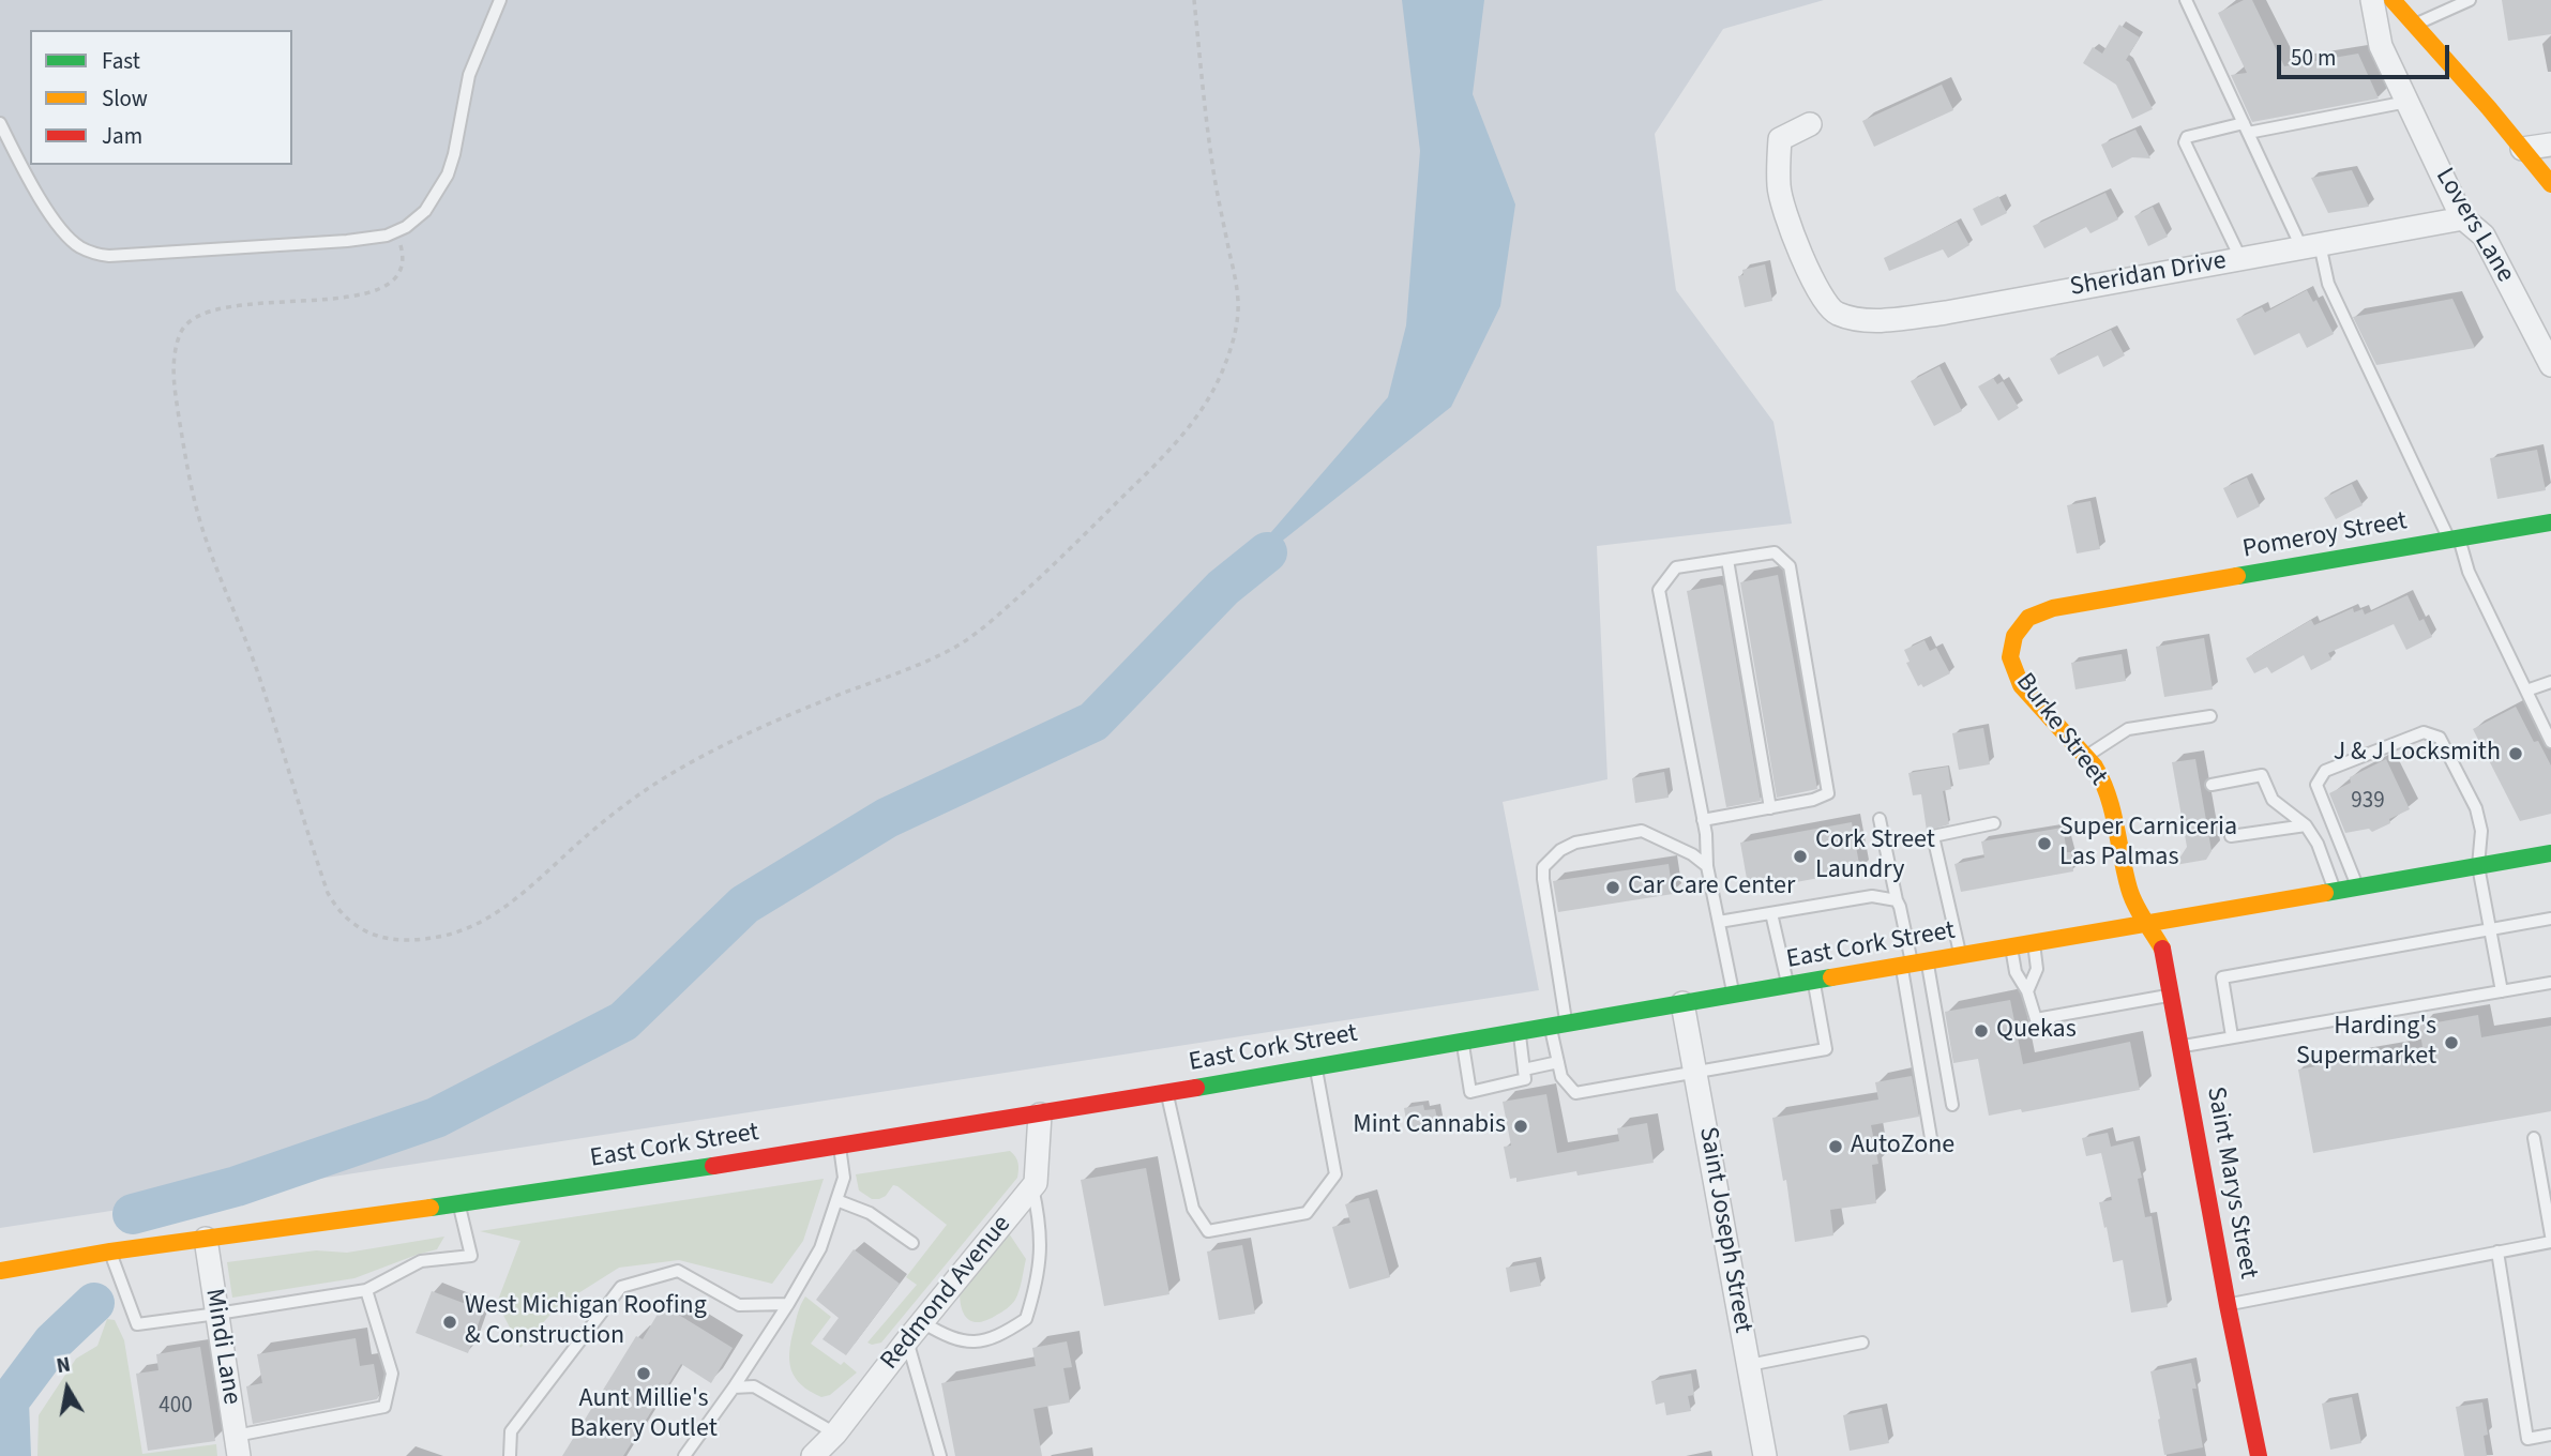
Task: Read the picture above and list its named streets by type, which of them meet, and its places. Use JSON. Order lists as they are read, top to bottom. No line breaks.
{"streets":{"street":["Lovers Lane","Sheridan Drive","Pomeroy Street","Burke Street","East Cork Street","Saint Marys Street","Saint Joseph Street","Redmond Avenue","Mindi Lane"]},"crossings":[["Lovers Lane","Sheridan Drive"],["Pomeroy Street","Burke Street"],["Burke Street","East Cork Street"],["Burke Street","Saint Marys Street"],["East Cork Street","Saint Marys Street"],["East Cork Street","Saint Joseph Street"],["East Cork Street","Mindi Lane"]],"places":["J & J Locksmith","Super Carniceria Las Palmas","Cork Street Laundry","Car Care Center","Quekas","Harding's Supermarket","Mint Cannabis","AutoZone","West Michigan Roofing & Construction","Aunt Millie's Bakery Outlet"],"house_numbers":["939","400"],"legend":["Fast","Slow","Jam"],"scale_bar":"50 m","north":"top"}
